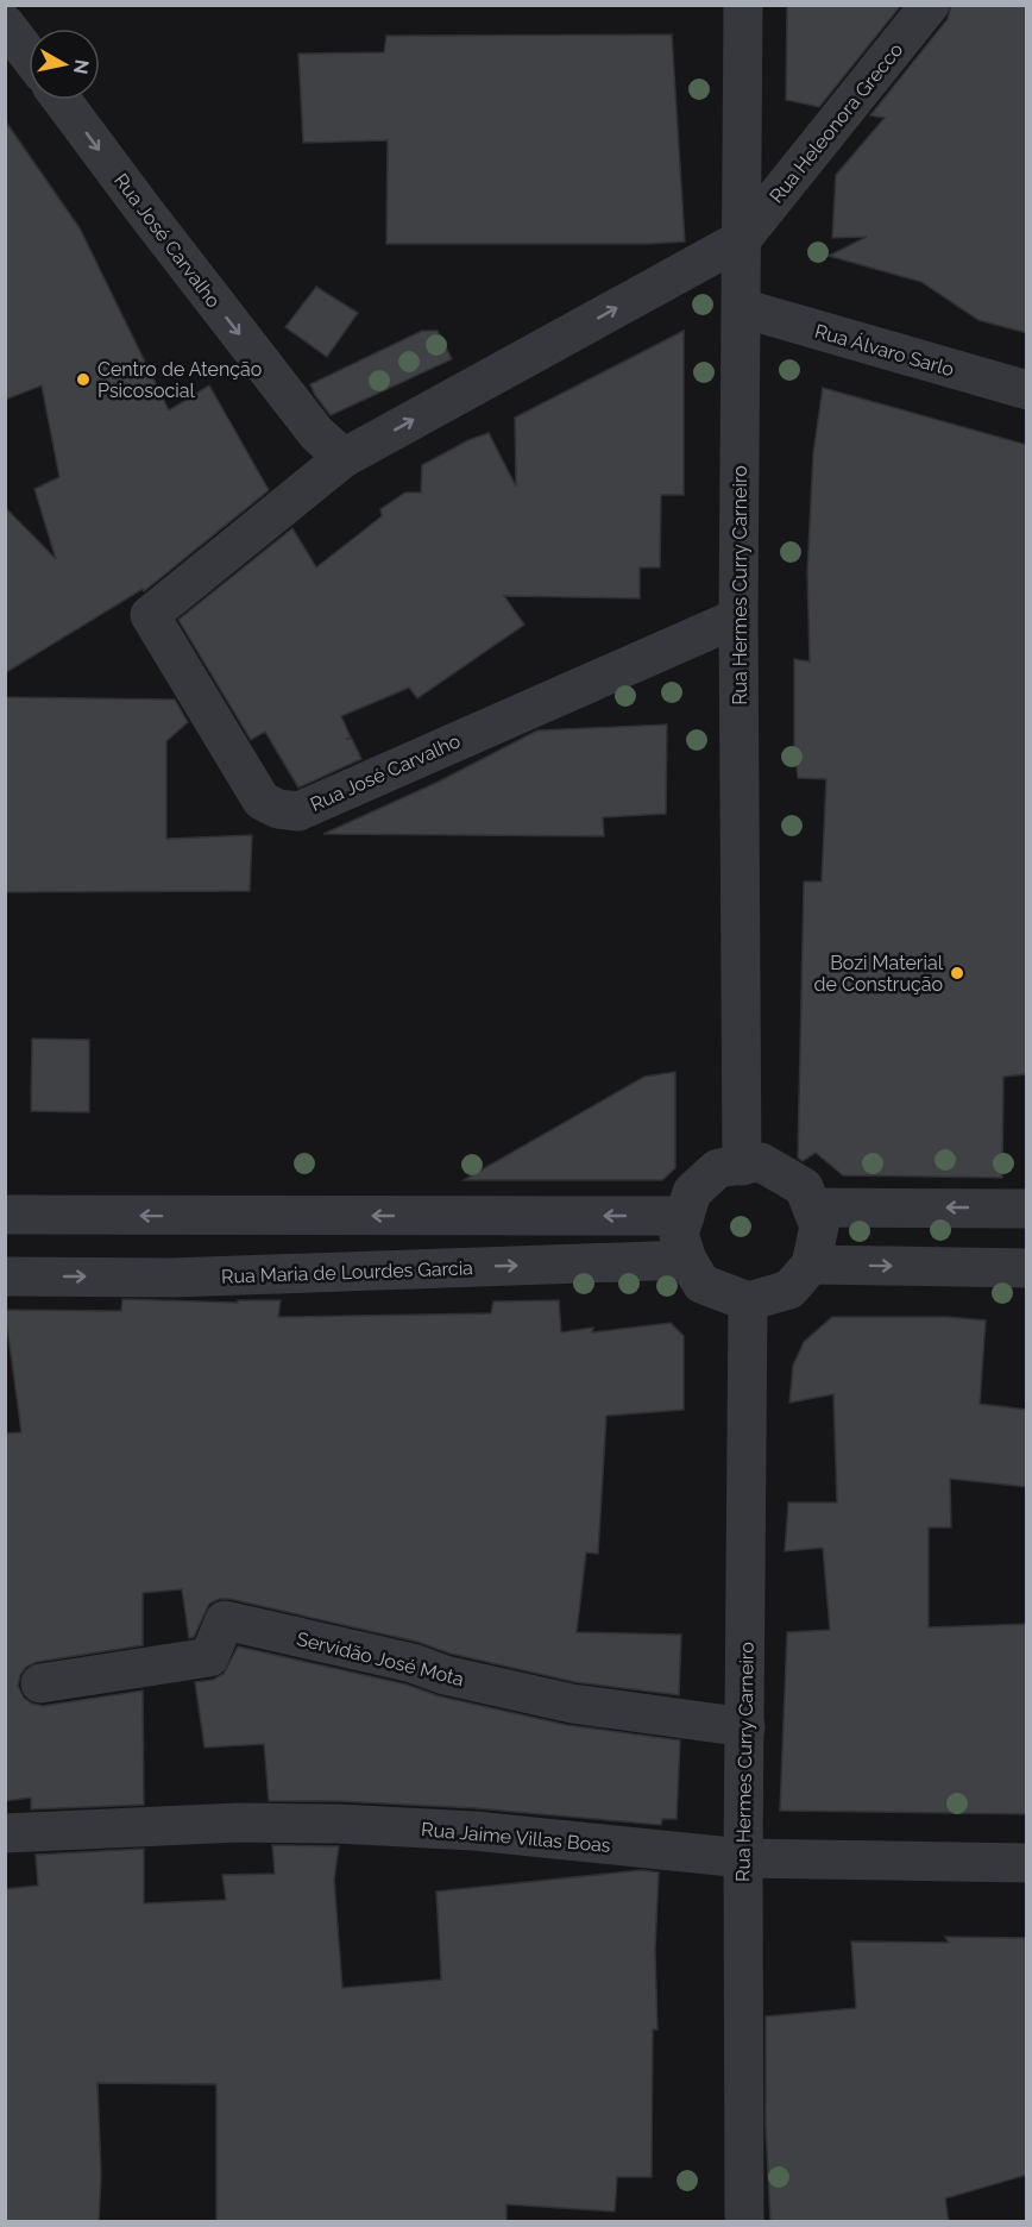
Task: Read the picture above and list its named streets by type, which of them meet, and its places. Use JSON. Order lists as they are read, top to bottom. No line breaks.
{"streets":{"street":["Rua Heleonora Grecco","Rua José Carvalho","Rua Álvaro Sarlo","Rua Hermes Curry Carneiro","Rua Maria de Lourdes Garcia","Servidão José Mota","Rua Jaime Villas Boas"]},"crossings":[["Rua Heleonora Grecco","Rua José Carvalho"],["Rua Heleonora Grecco","Rua Hermes Curry Carneiro"],["Rua José Carvalho","Rua Hermes Curry Carneiro"],["Rua Álvaro Sarlo","Rua Hermes Curry Carneiro"],["Rua Hermes Curry Carneiro","Rua Maria de Lourdes Garcia"],["Rua Hermes Curry Carneiro","Servidão José Mota"],["Rua Hermes Curry Carneiro","Rua Jaime Villas Boas"]],"places":["Centro de Atenção Psicosocial","Bozi Material de Construção"],"north":"right"}
